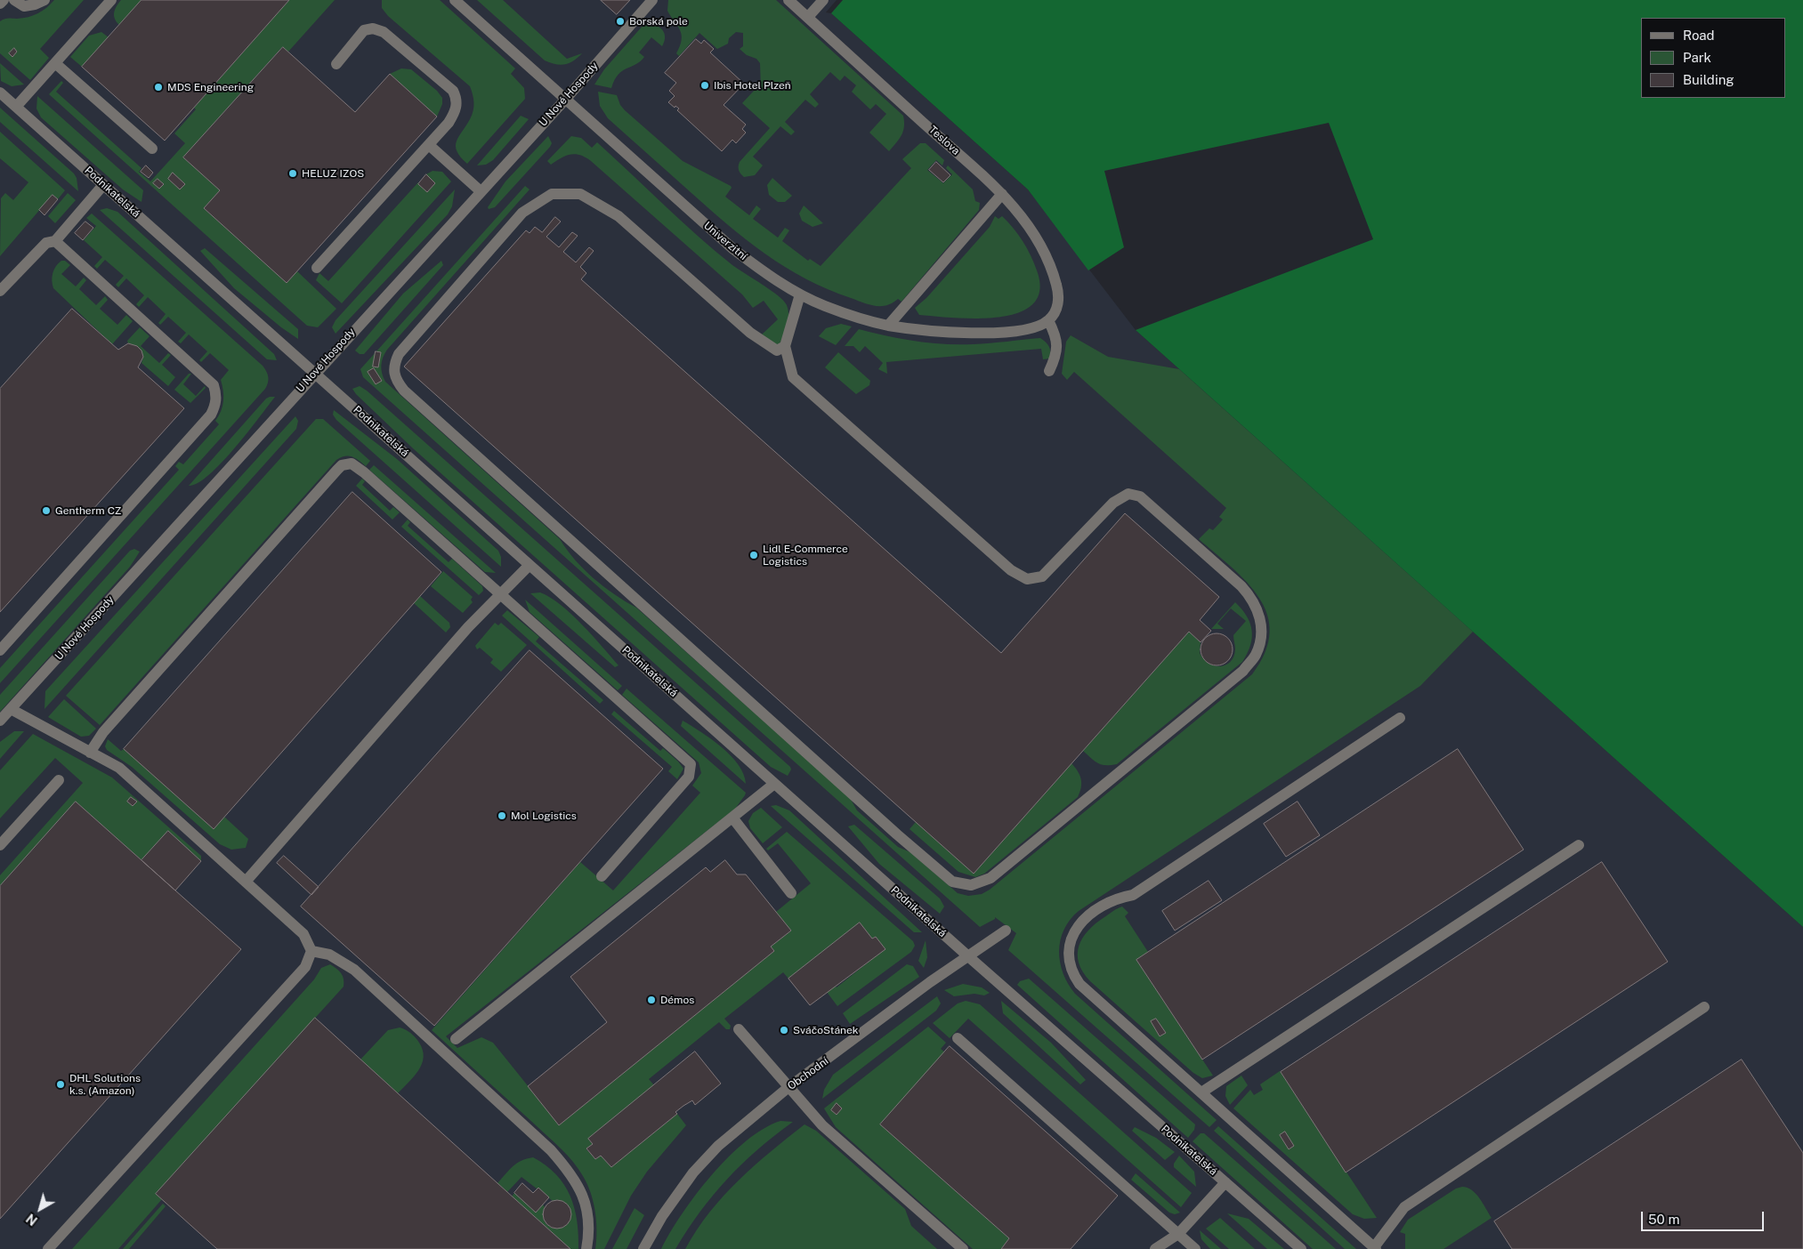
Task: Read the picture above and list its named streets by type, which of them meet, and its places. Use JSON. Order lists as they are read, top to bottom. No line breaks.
{"streets":{"street":["U Nové Hospody","Teslova","Podnikatelská","Univerzitní","Obchodní"]},"crossings":[["U Nové Hospody","Podnikatelská"],["U Nové Hospody","Univerzitní"],["Teslova","Univerzitní"],["Podnikatelská","Obchodní"]],"places":["Borská pole","Ibis Hotel Plzeň","MDS Engineering","HELUZ IZOS","Gentherm CZ","Lidl E-Commerce Logistics","Mol Logistics","Démos","SváčoStánek","DHL Solutions k.s. (Amazon)"],"legend":["Road","Park","Building"],"scale_bar":"50 m","north":"bottom left"}
